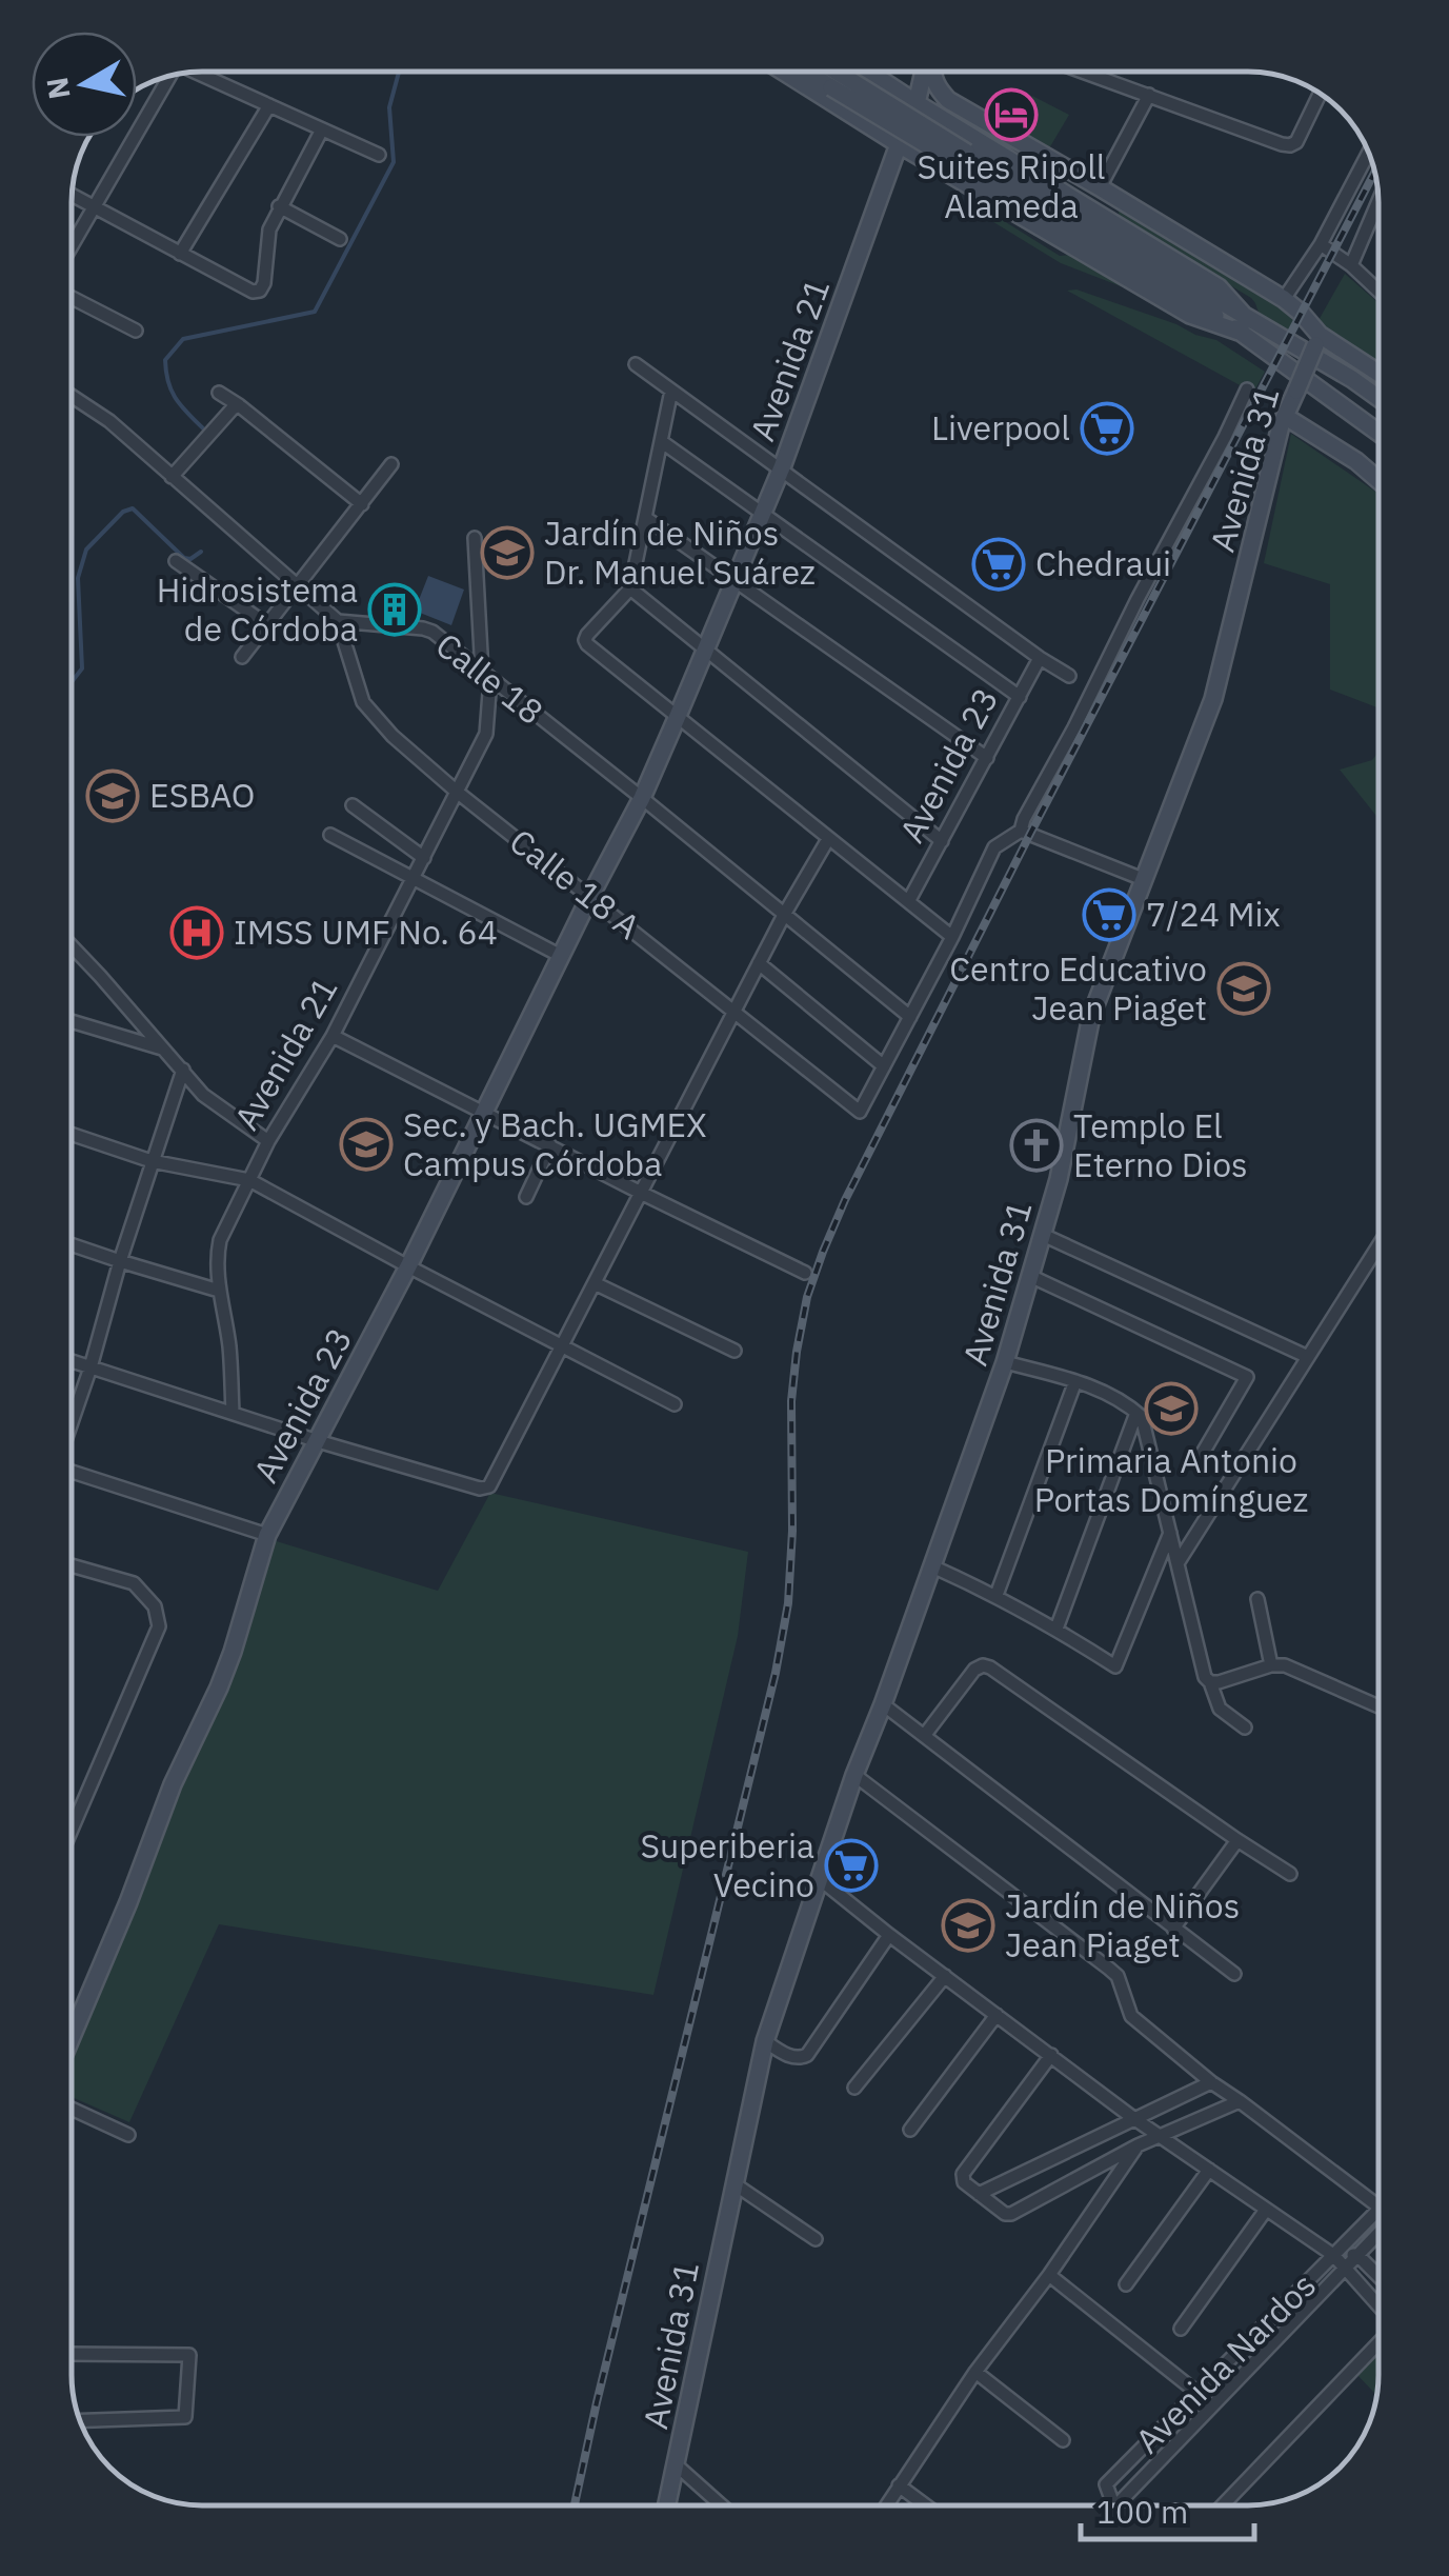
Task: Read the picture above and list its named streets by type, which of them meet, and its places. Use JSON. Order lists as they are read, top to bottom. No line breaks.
{"streets":{"street":["Avenida 21","Avenida 31","Calle 18","Avenida 23","Calle 18 A","Avenida Nardos"]},"crossings":[["Avenida 21","Calle 18"],["Avenida 21","Avenida 23"],["Avenida 21","Calle 18 A"],["Calle 18","Avenida 23"],["Calle 18","Calle 18 A"],["Avenida 23","Calle 18 A"]],"places":{"hotel":["Suites Ripoll Alameda"],"supermarket":["Liverpool","Chedraui","7/24 Mix","Superiberia Vecino"],"school or university":["Jardín de Niños Dr. Manuel Suárez","ESBAO","Centro Educativo Jean Piaget","Sec. y Bach. UGMEX Campus Córdoba","Primaria Antonio Portas Domínguez","Jardín de Niños Jean Piaget"],"building":["Hidrosistema de Córdoba"],"hospital":["IMSS UMF No. 64"],"church":["Templo El Eterno Dios"]},"scale_bar":"100 m","north":"left"}
